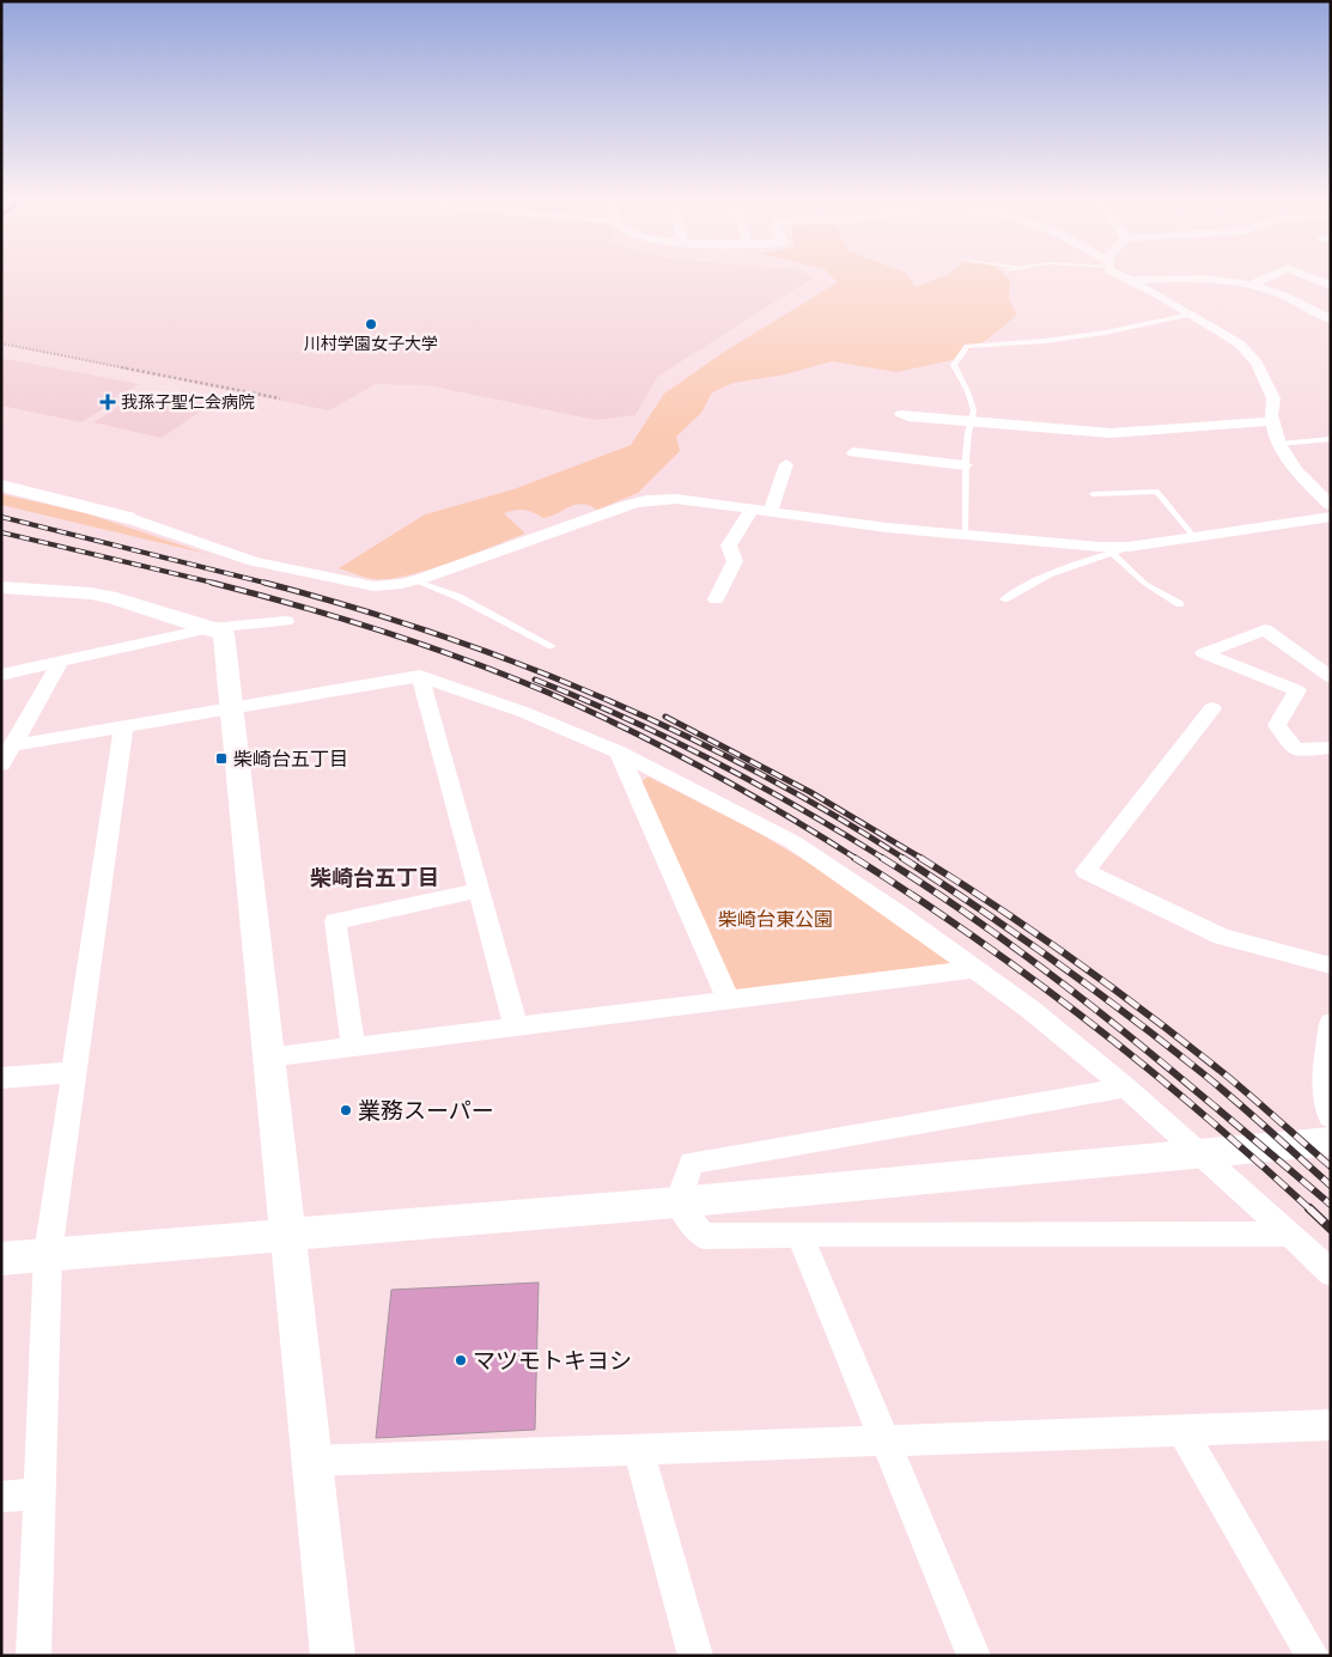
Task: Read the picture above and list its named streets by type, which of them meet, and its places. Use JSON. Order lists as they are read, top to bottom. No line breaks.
{"districts":["柴崎台五丁目"],"parks":["柴崎台東公園"],"places":{"other":["川村学園女子大学","業務スーパー","マツモトキヨシ"],"health":["我孫子聖仁会病院"],"transit":["柴崎台五丁目"]}}
